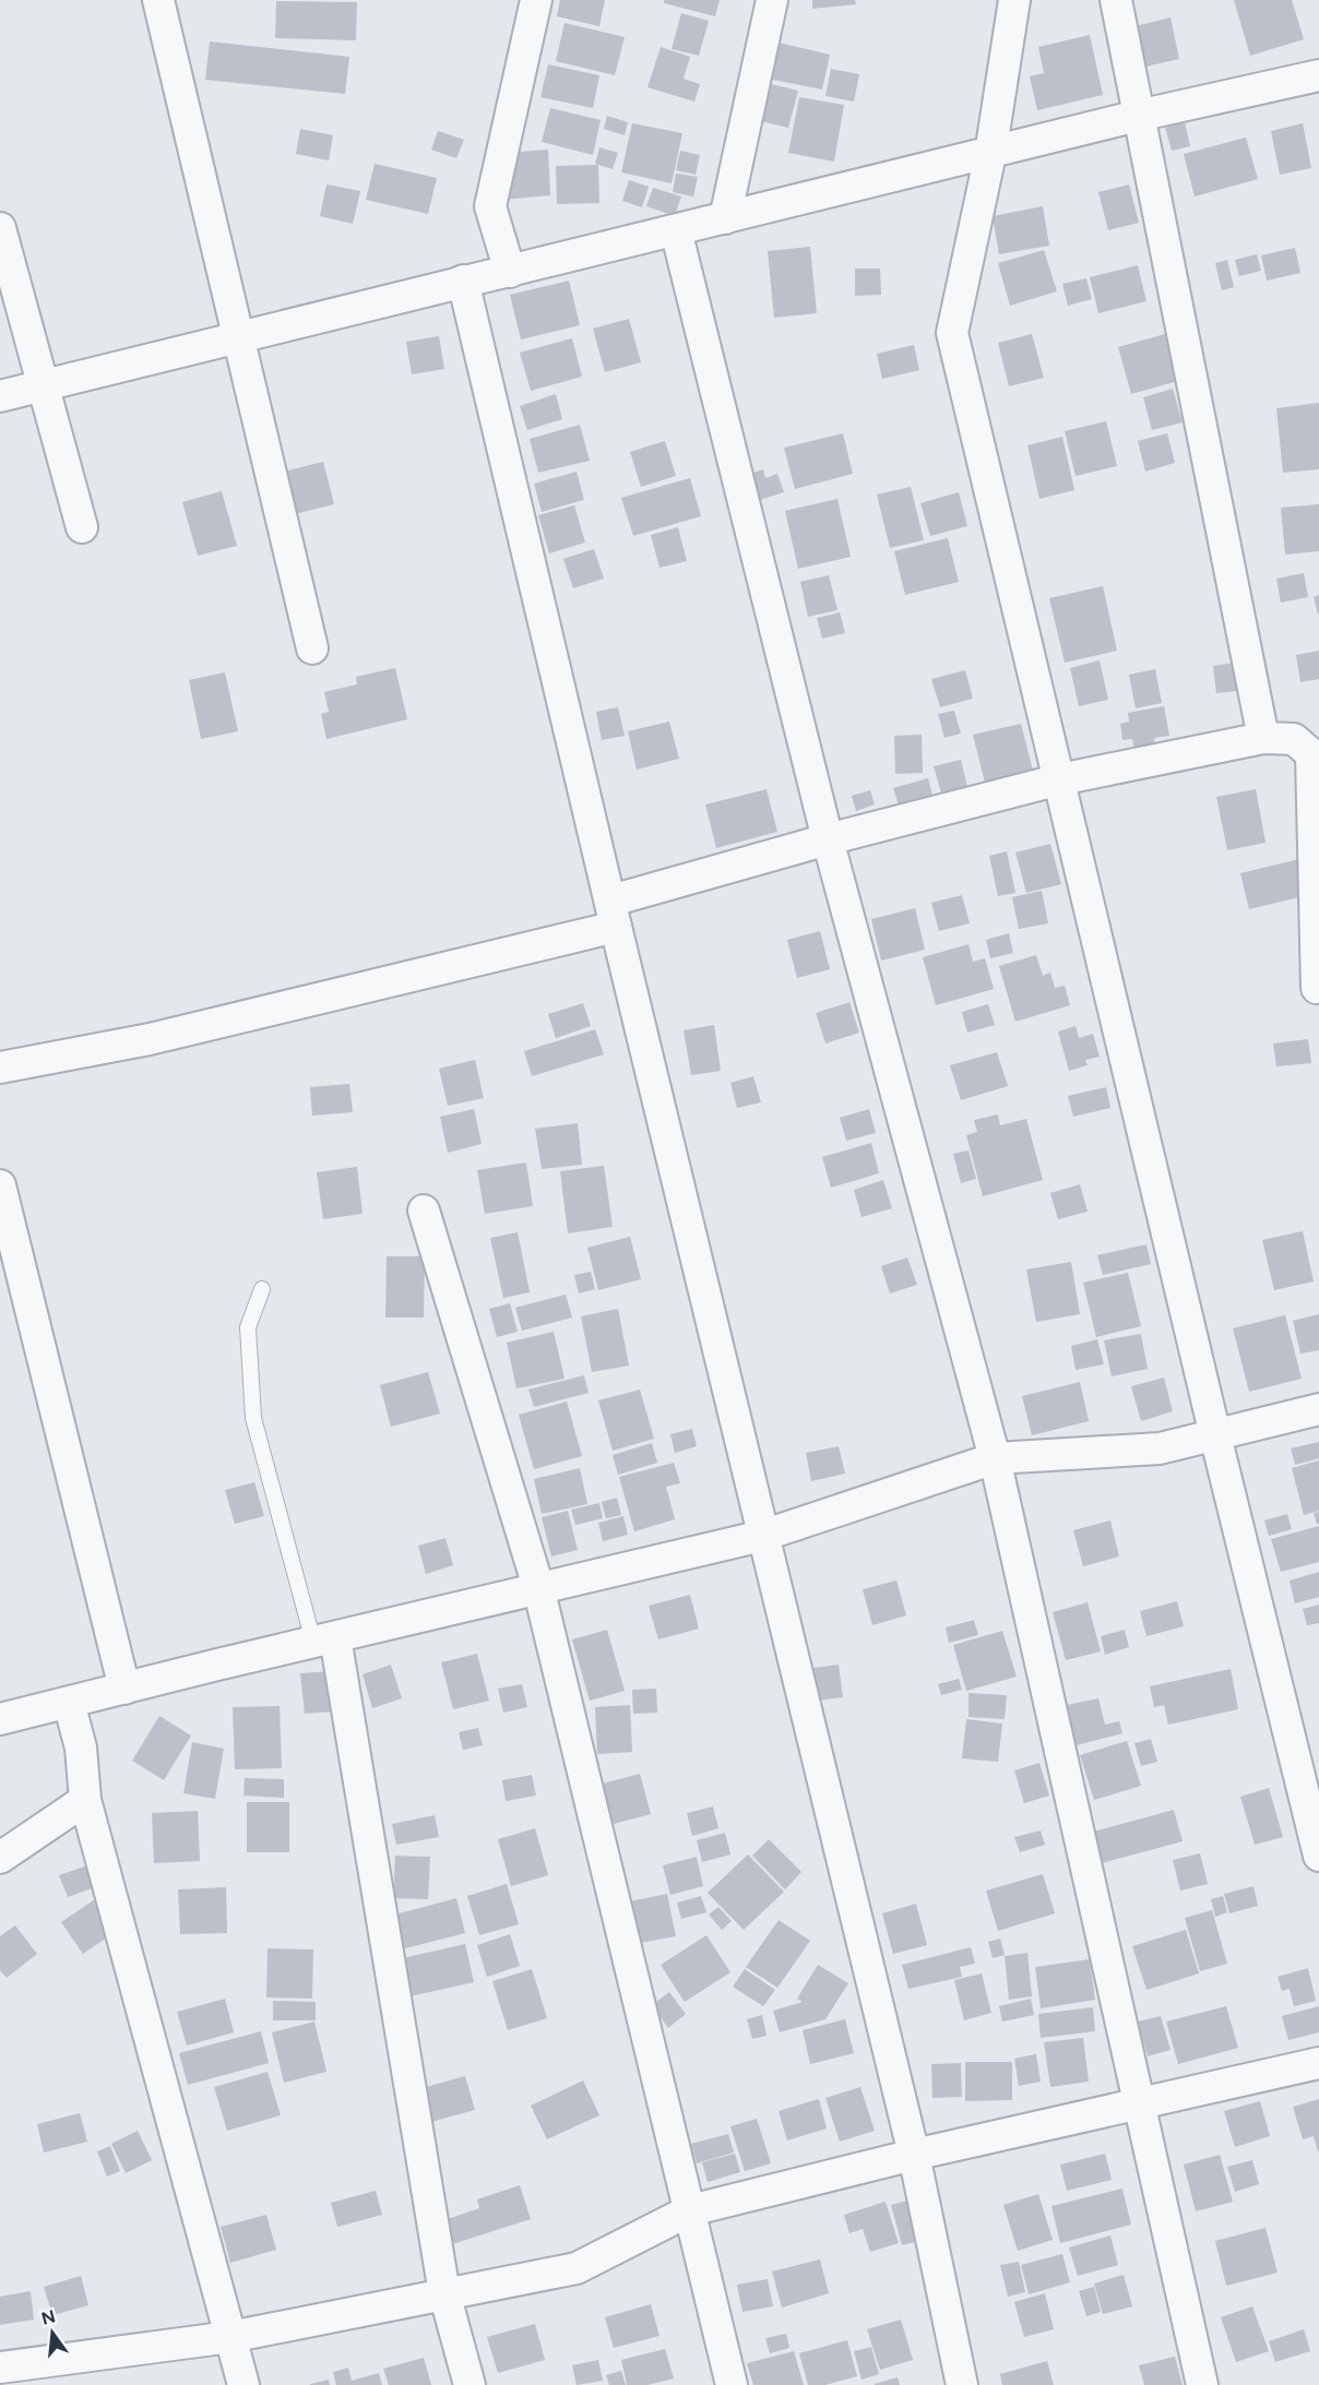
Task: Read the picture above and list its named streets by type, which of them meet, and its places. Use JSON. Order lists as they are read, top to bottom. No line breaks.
{"north":"top"}
